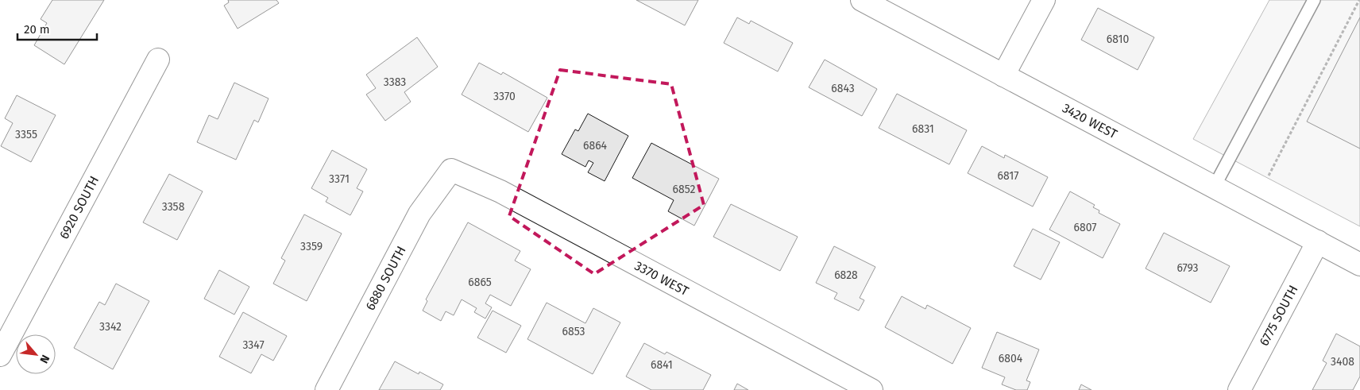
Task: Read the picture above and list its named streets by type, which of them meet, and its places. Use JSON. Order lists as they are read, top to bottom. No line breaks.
{"streets":{"street":["3420 WEST","6920 SOUTH","6880 SOUTH","3370 WEST","6775 SOUTH"]},"crossings":[["3420 WEST","6775 SOUTH"],["6880 SOUTH","3370 WEST"]],"house_numbers":["6810","3383","6843","3370","6831","3355","6864","6817","3371","6852","3358","6807","3359","6793","6828","6865","3342","6853","3347","6804","3408","6841"],"scale_bar":"20 m","north":"bottom right"}
